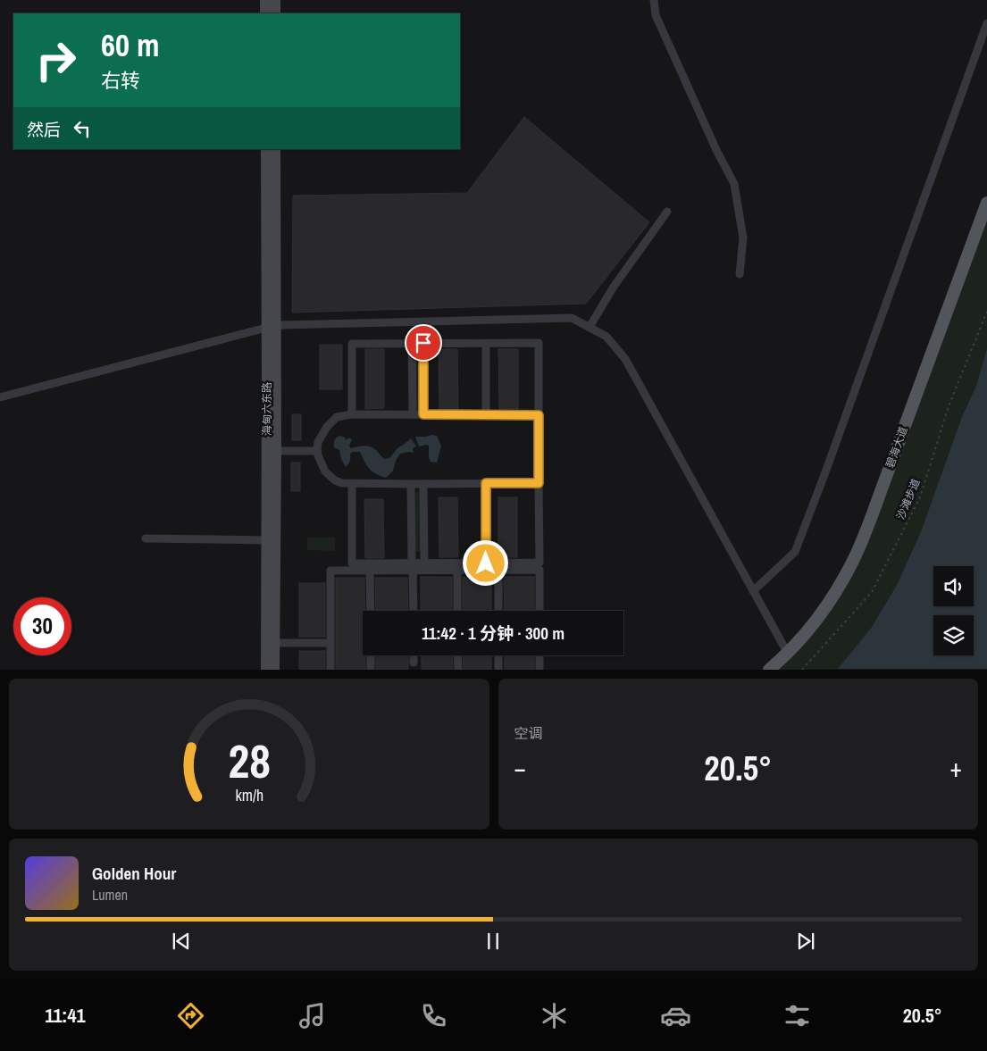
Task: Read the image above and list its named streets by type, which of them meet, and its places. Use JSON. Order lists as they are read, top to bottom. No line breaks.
{"streets":{"main road":["海甸六东路","碧海大道"],"path":["沙滩步道"]},"page":{"turn":["60 m","右转"],"then":"然后","limit":"30","trip":"11:42 · 1 分钟 · 300 m","tile":"空调","heat":["−","20.5°","+"],"song":["Golden Hour","Lumen"],"tabs":["11:41","20.5°"],"gauge":["28","km/h"]}}
